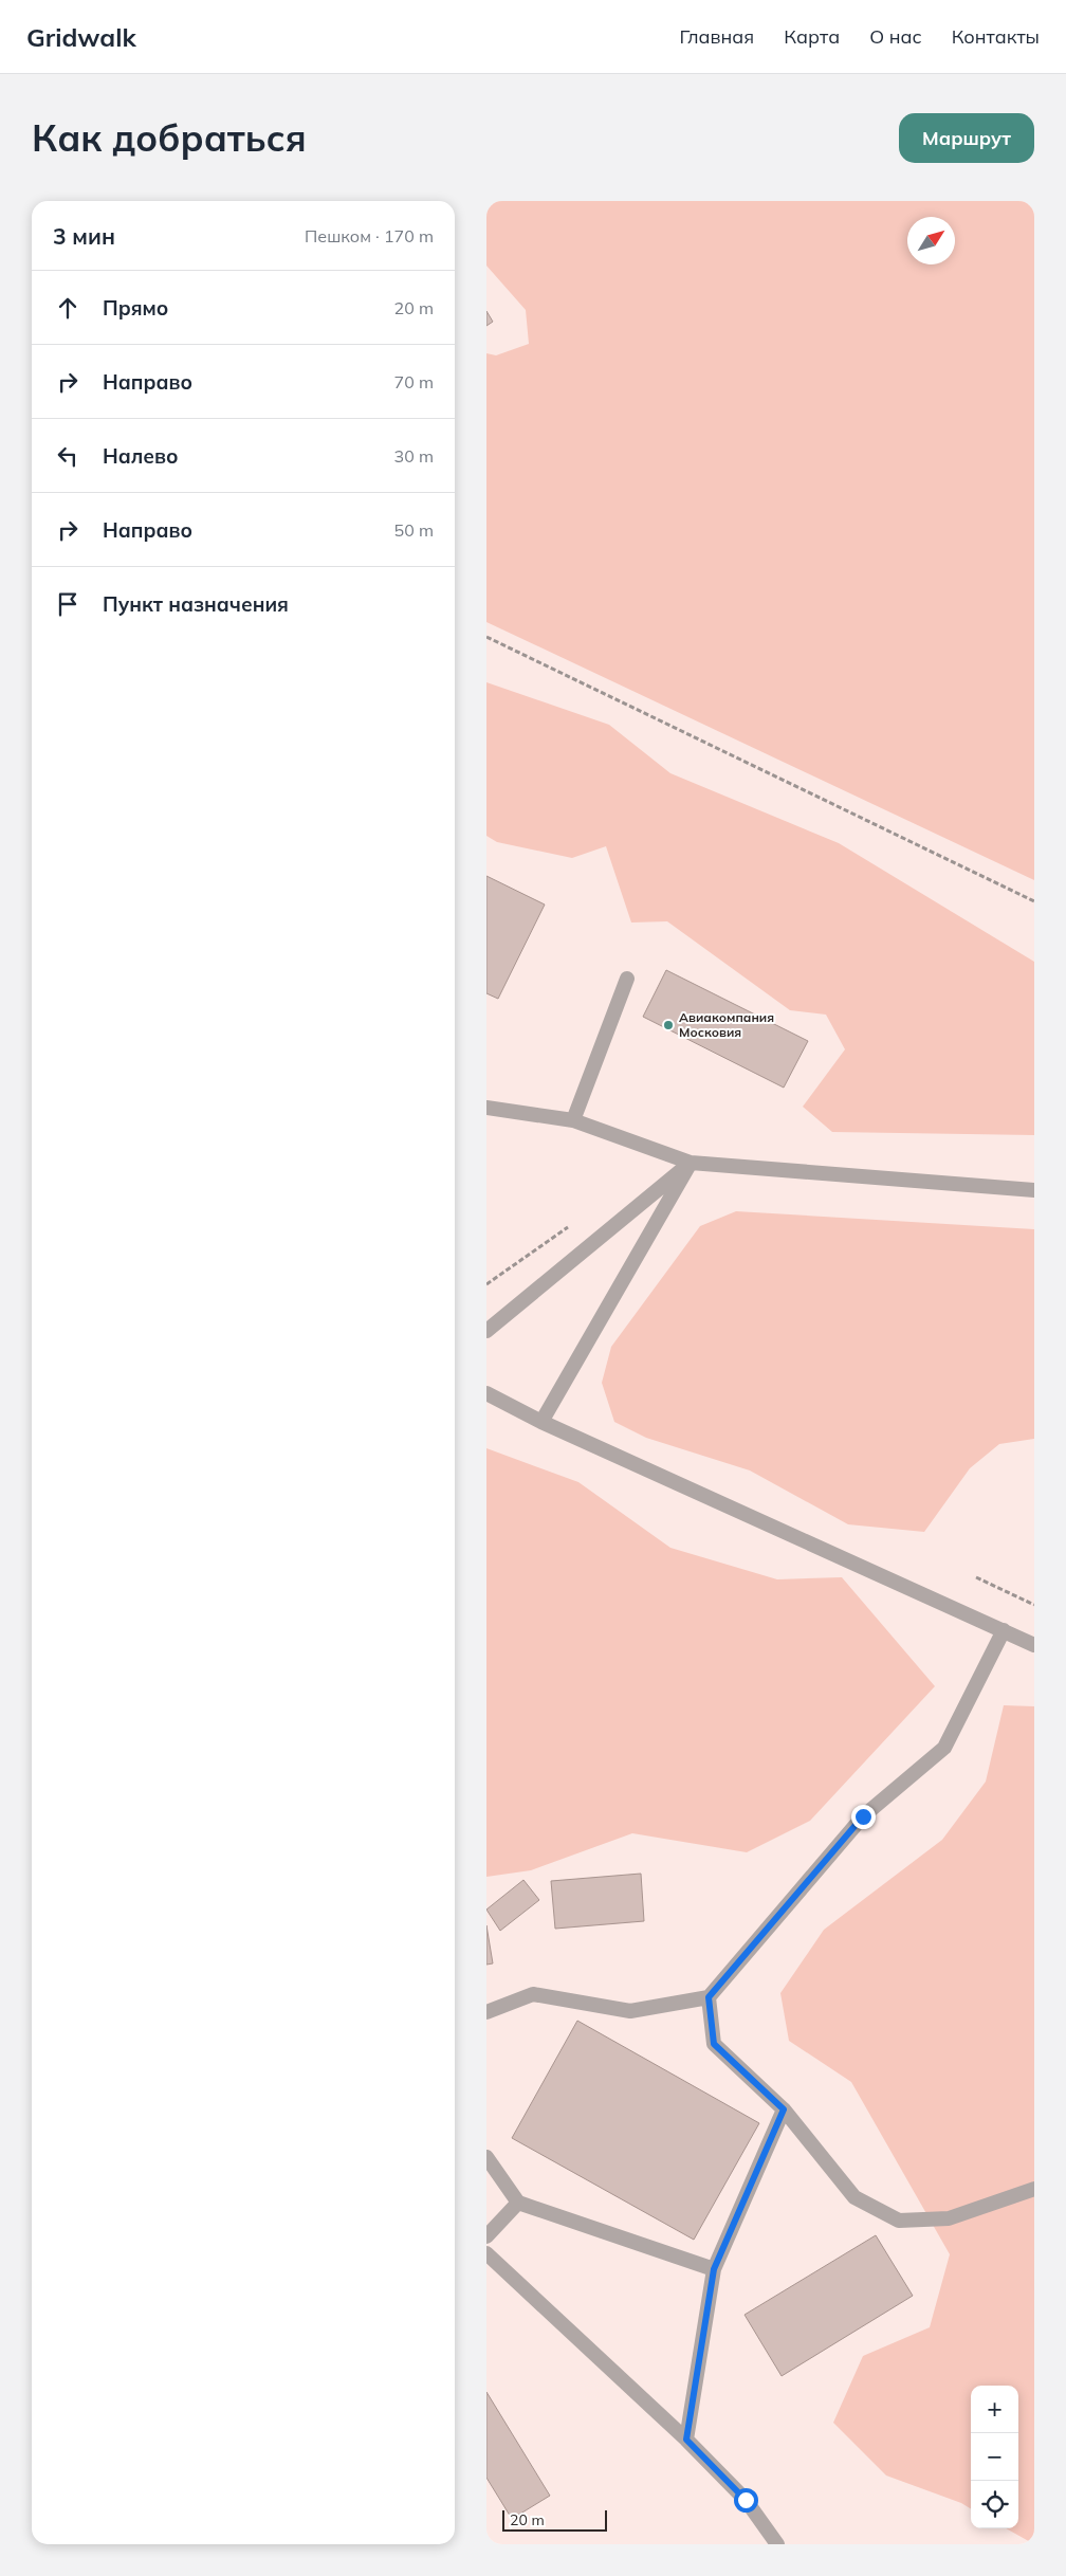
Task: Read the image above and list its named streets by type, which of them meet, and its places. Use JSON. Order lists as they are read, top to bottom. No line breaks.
{"places":["Авиакомпания Московия"],"scale_bar":"20 m","north":"top right","page":{"header":"Gridwalk","nav":["Главная","Карта","О нас","Контакты"],"buttons":"Маршрут","title":"Как добраться","heading":["3 мин","Пешком · 170 m"],"list":[["Прямо","20 m"],["Направо","70 m"],["Налево","30 m"],["Направо","50 m"],"Пункт назначения"],"map_buttons":["+","−"],"scale":"20 m"}}
